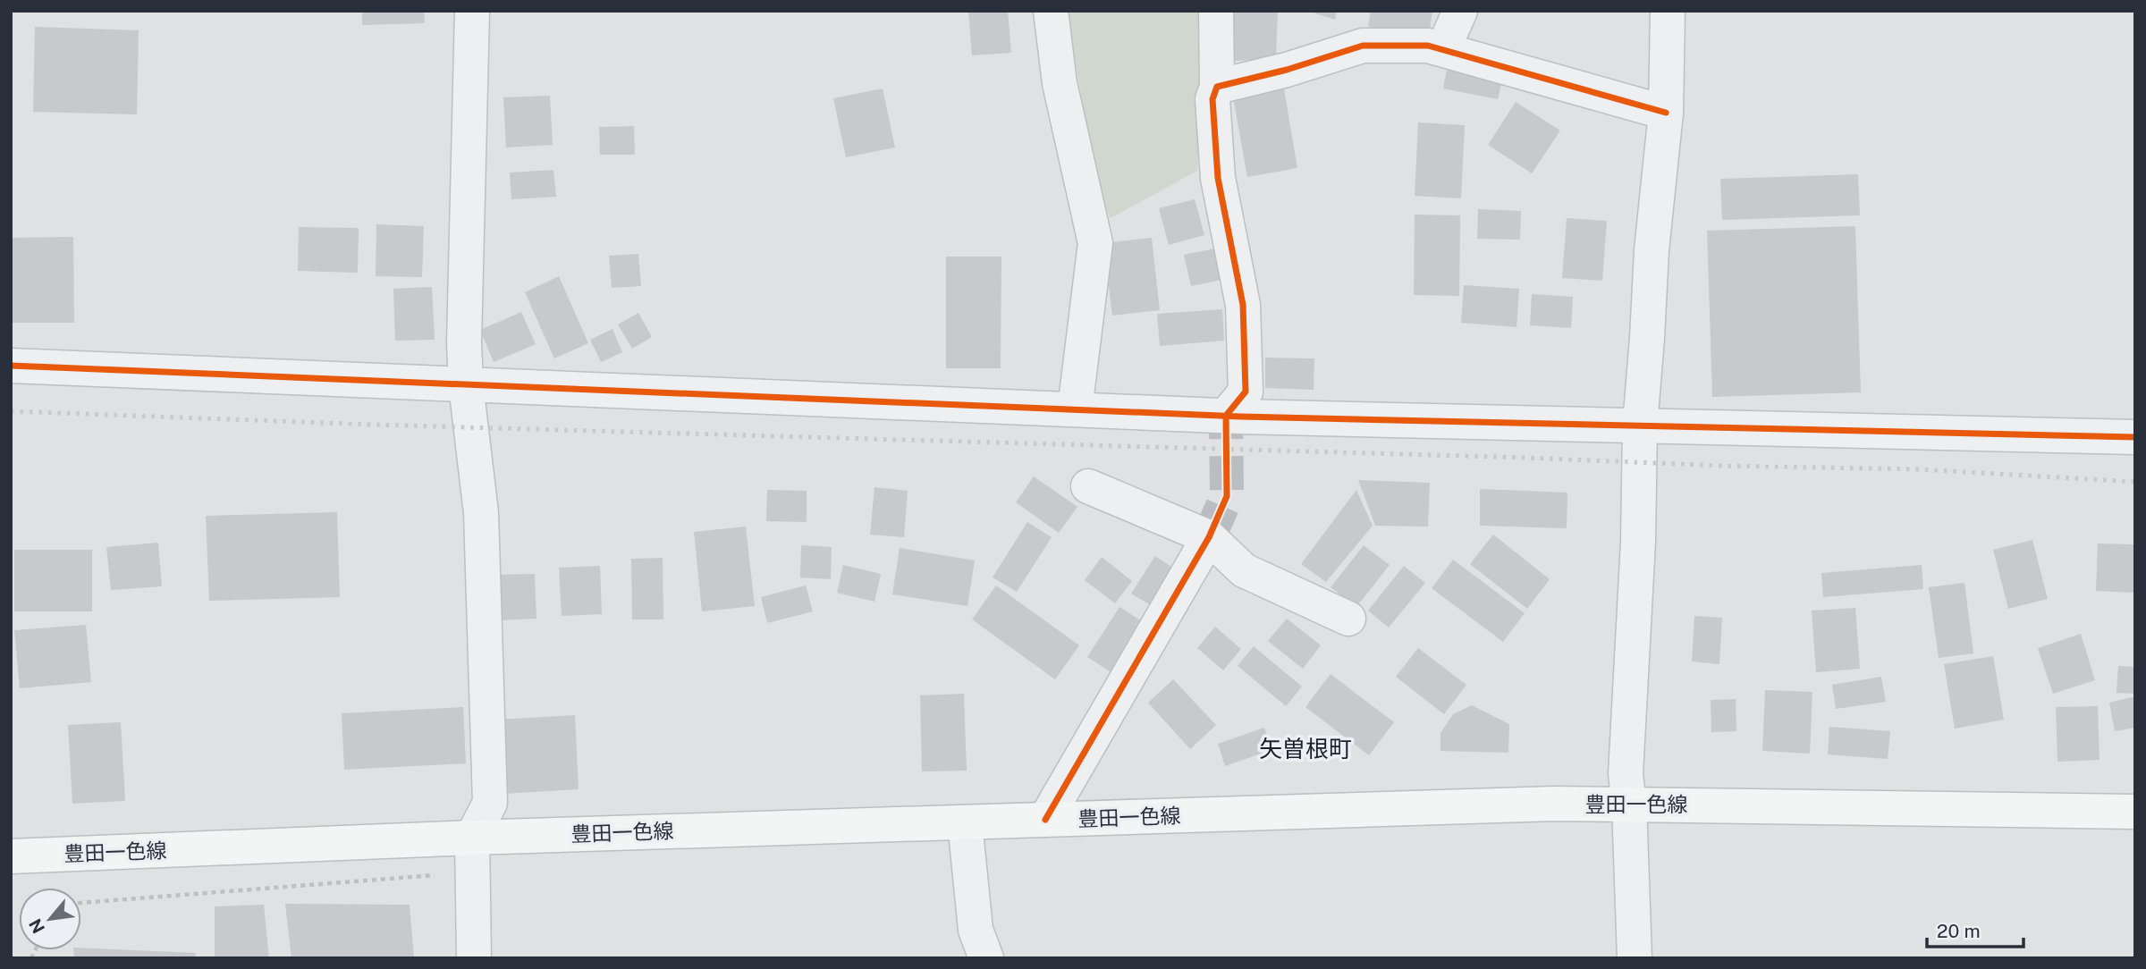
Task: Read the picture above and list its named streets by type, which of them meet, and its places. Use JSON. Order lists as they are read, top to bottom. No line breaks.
{"streets":{"main road":["豊田一色線"]},"districts":["矢曽根町"],"scale_bar":"20 m","north":"bottom left"}
